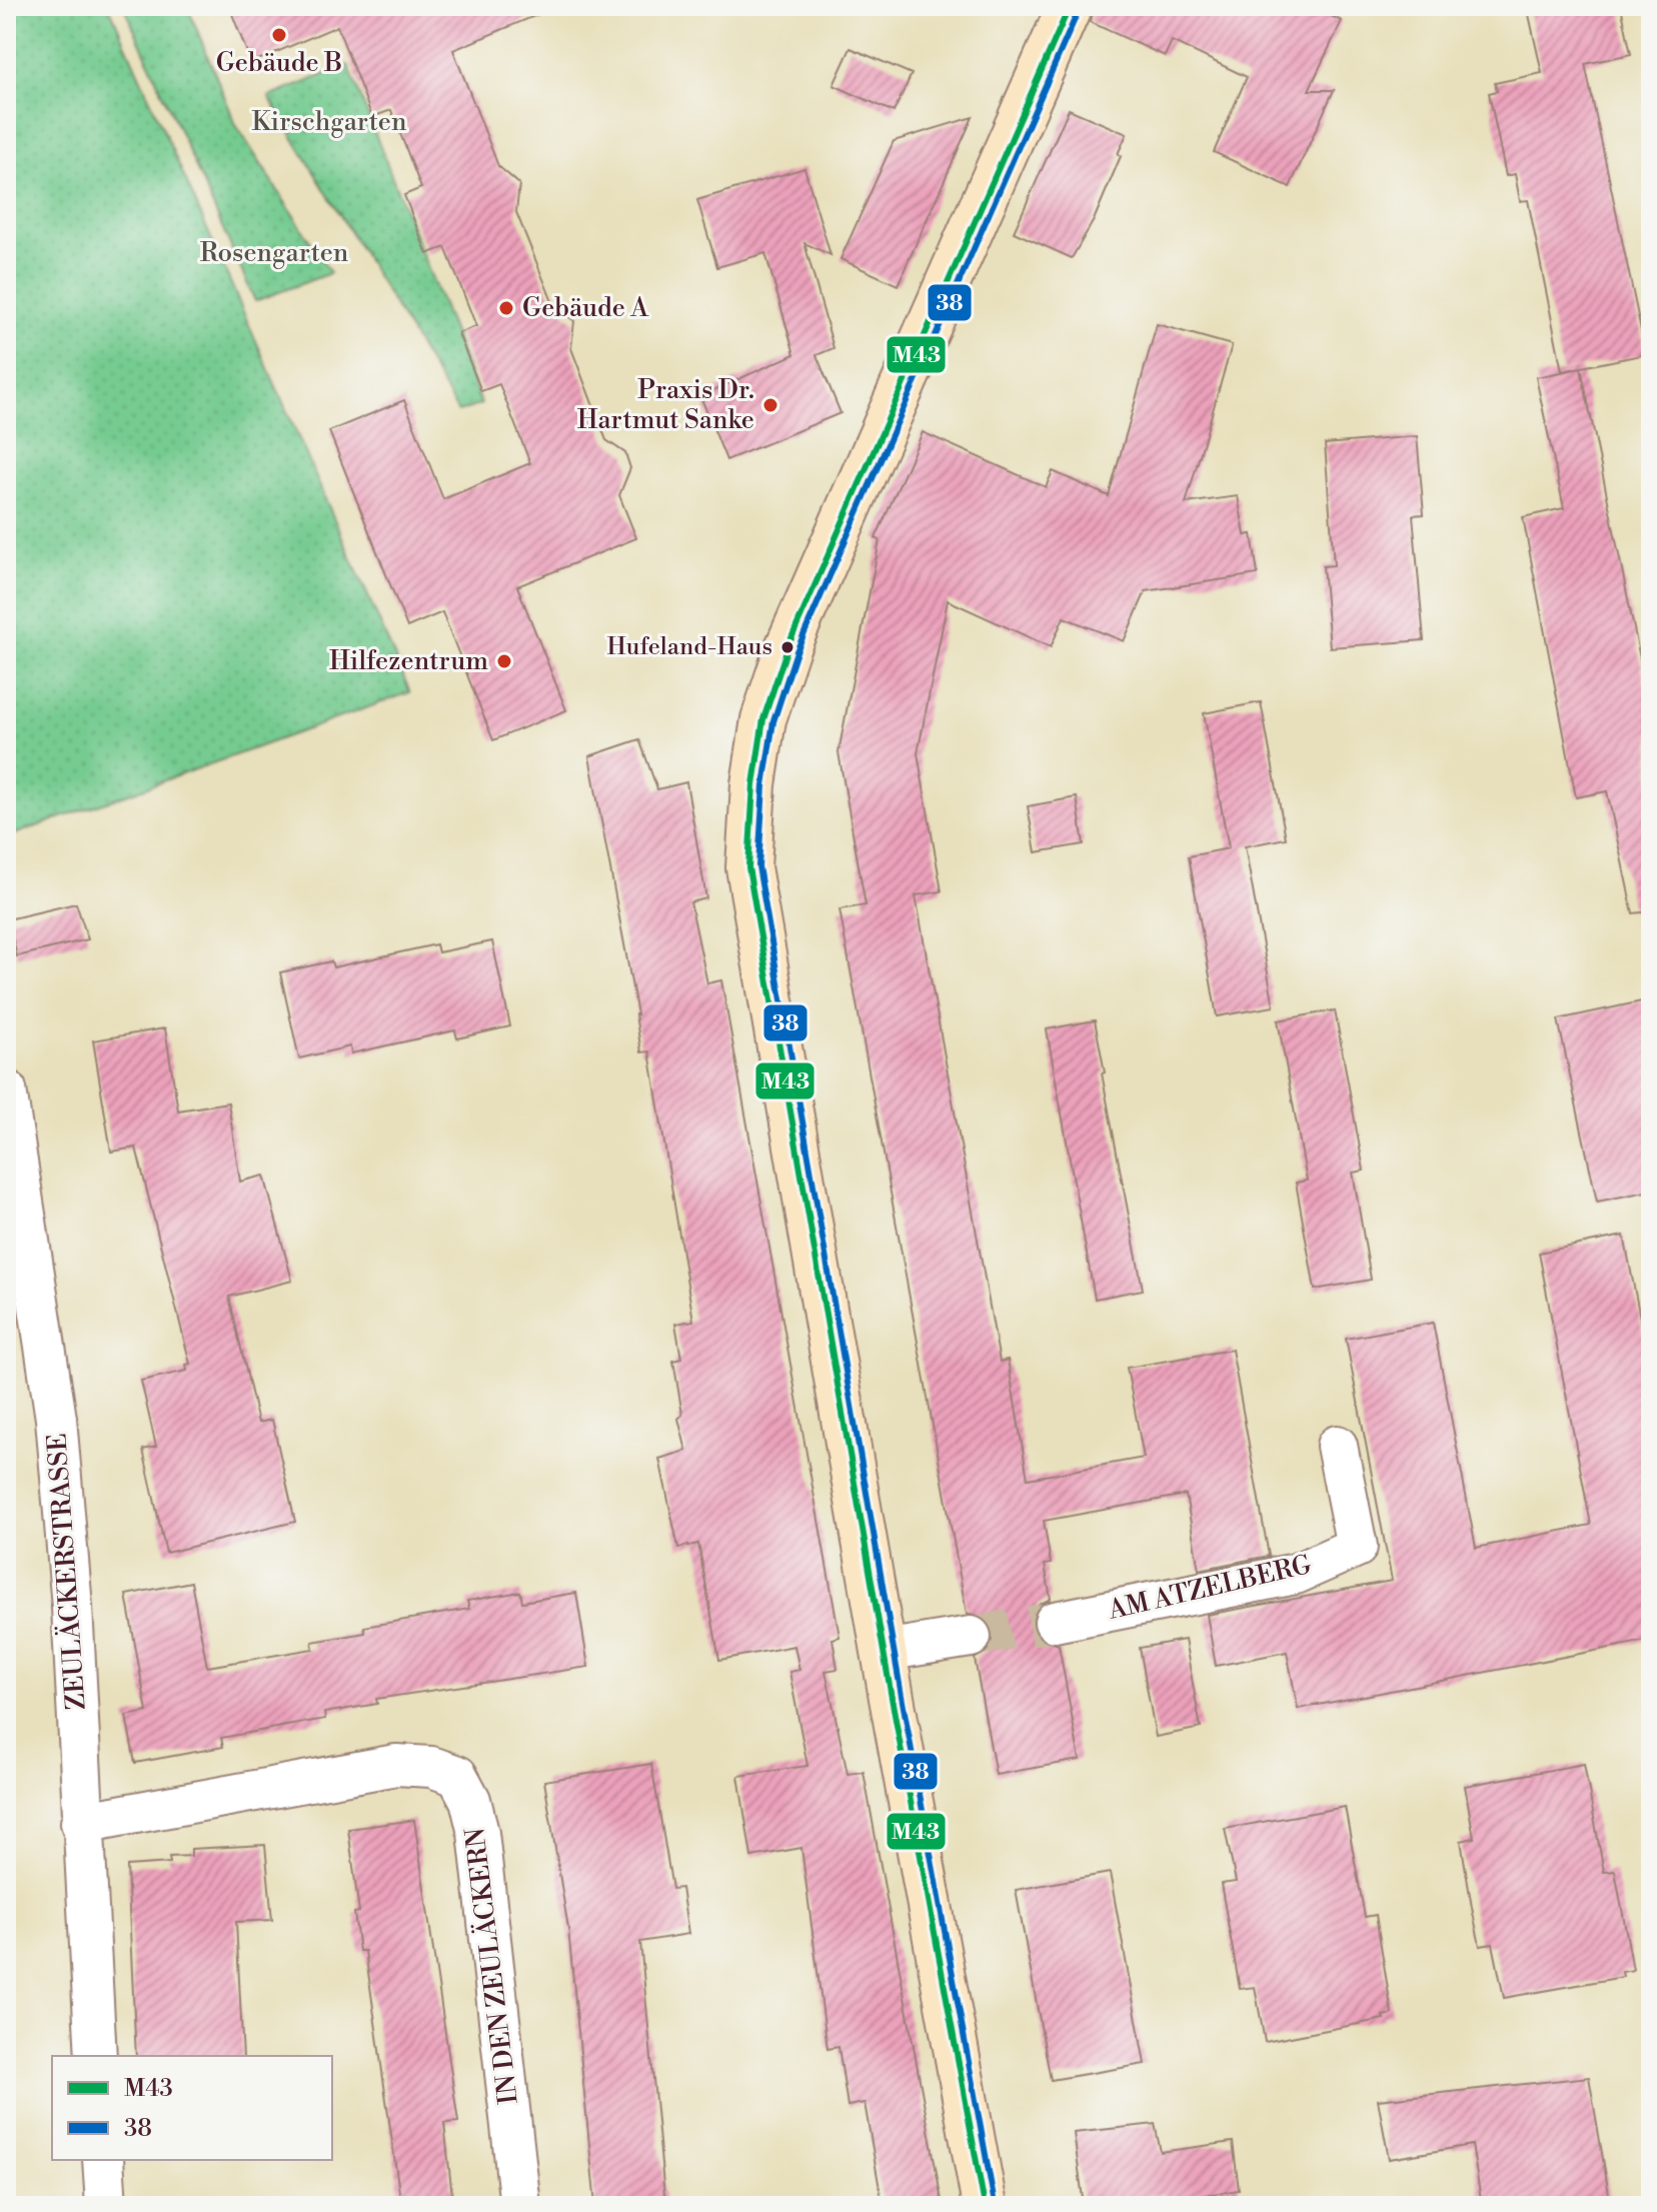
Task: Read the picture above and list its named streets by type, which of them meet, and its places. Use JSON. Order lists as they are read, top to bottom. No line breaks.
{"streets":{"street":["ZEULÄCKERSTRASSE","AM ATZELBERG","IN DEN ZEULÄCKERN"]},"crossings":[["ZEULÄCKERSTRASSE","IN DEN ZEULÄCKERN"]],"parks":["Kirschgarten","Rosengarten"],"places":["Gebäude B","Gebäude A","Praxis Dr. Hartmut Sanke","Hufeland-Haus","Hilfezentrum"],"lines":["transit line M43","transit line 38"],"legend":["M43","38"]}
